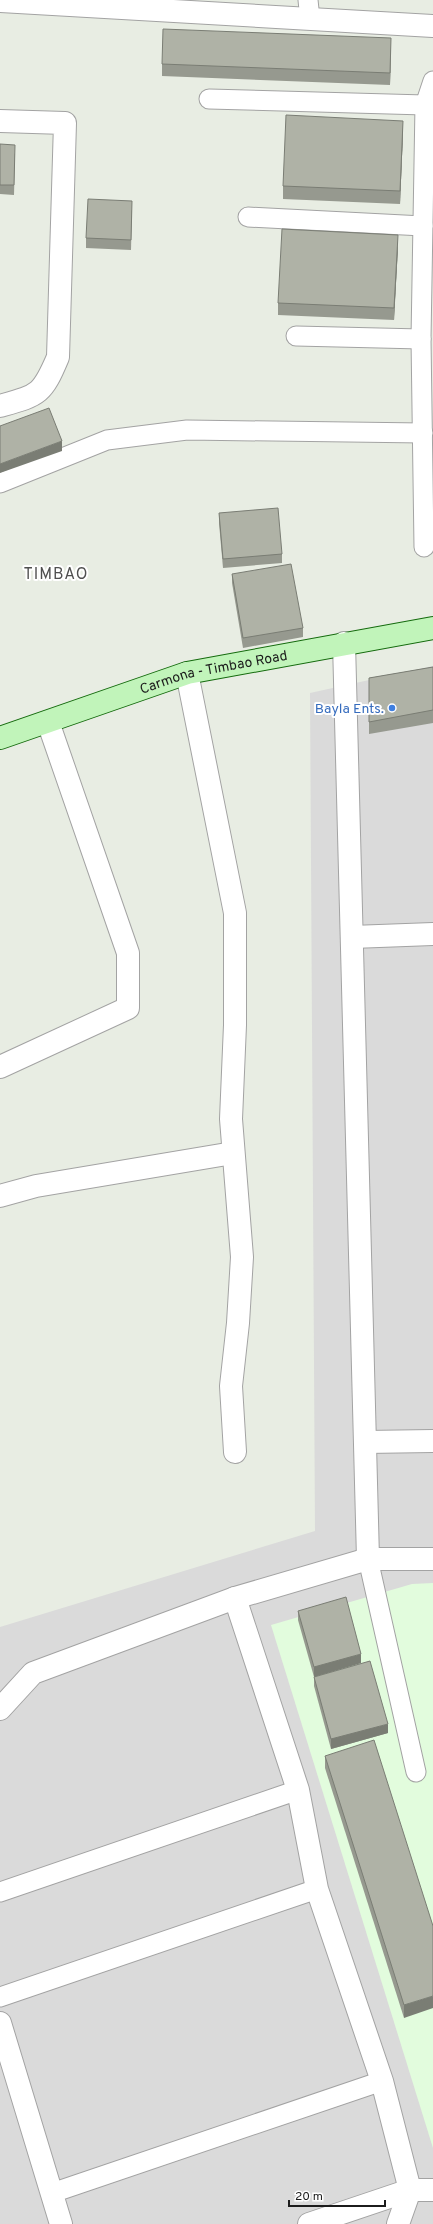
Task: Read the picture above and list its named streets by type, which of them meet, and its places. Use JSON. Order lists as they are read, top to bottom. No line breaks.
{"streets":{"main road":["Carmona - Timbao Road"]},"districts":["TIMBAO"],"places":["Bayla Ents."],"scale_bar":"20 m"}
